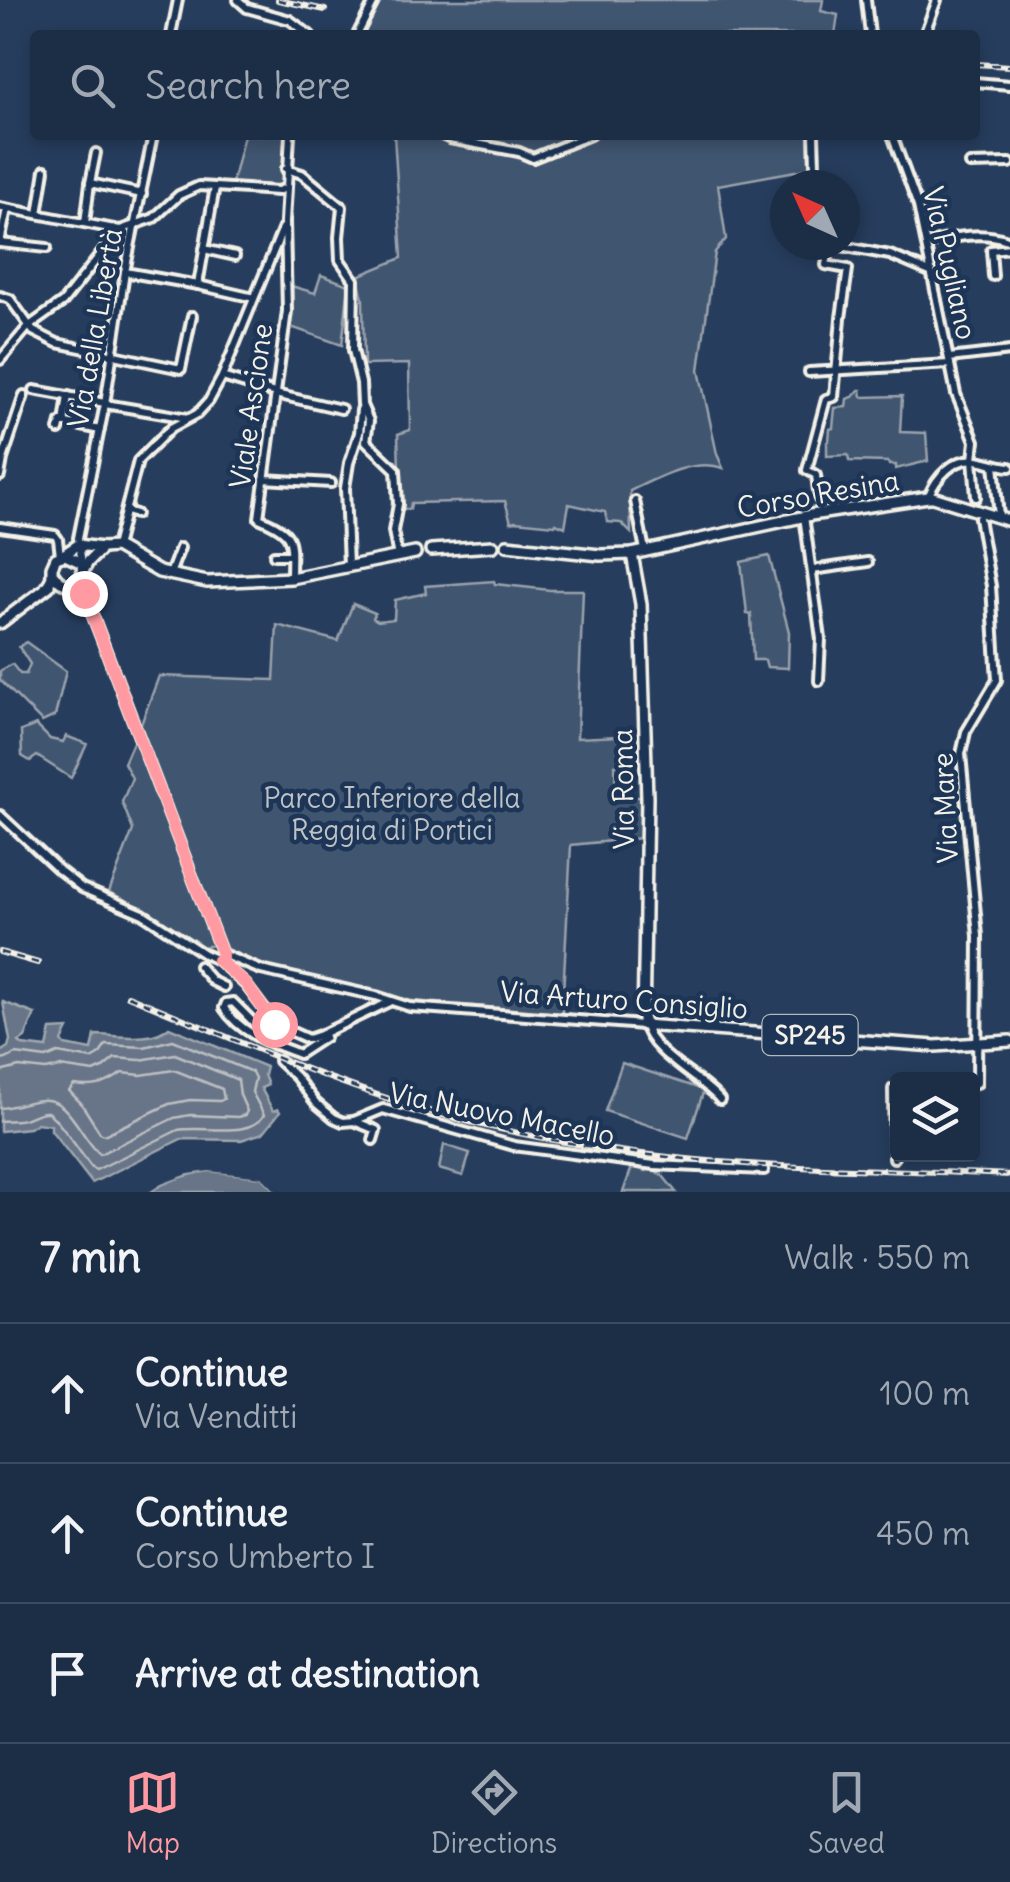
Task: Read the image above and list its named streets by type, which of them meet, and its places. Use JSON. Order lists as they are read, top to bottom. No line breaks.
{"streets":{"main road":["Corso Resina","Via Roma","Via Arturo Consiglio","SP245"],"street":["Via Pugliano","Via della Libertà","Viale Ascione","Via Mare","Via Nuovo Macello"]},"crossings":[["Corso Resina","Via Roma"],["Via Roma","Via Arturo Consiglio"],["Via Mare","Via Arturo Consiglio"],["Via Mare","SP245"],["Via Arturo Consiglio","SP245"]],"parks":["Parco Inferiore della Reggia di Portici"],"north":"top left","page":{"search":"Search here","heading":["7 min","Walk · 550 m"],"list":[["Continue","Via Venditti","100 m"],["Continue","Corso Umberto I","450 m"],"Arrive at destination"],"nav":["Map","Directions","Saved"]}}
